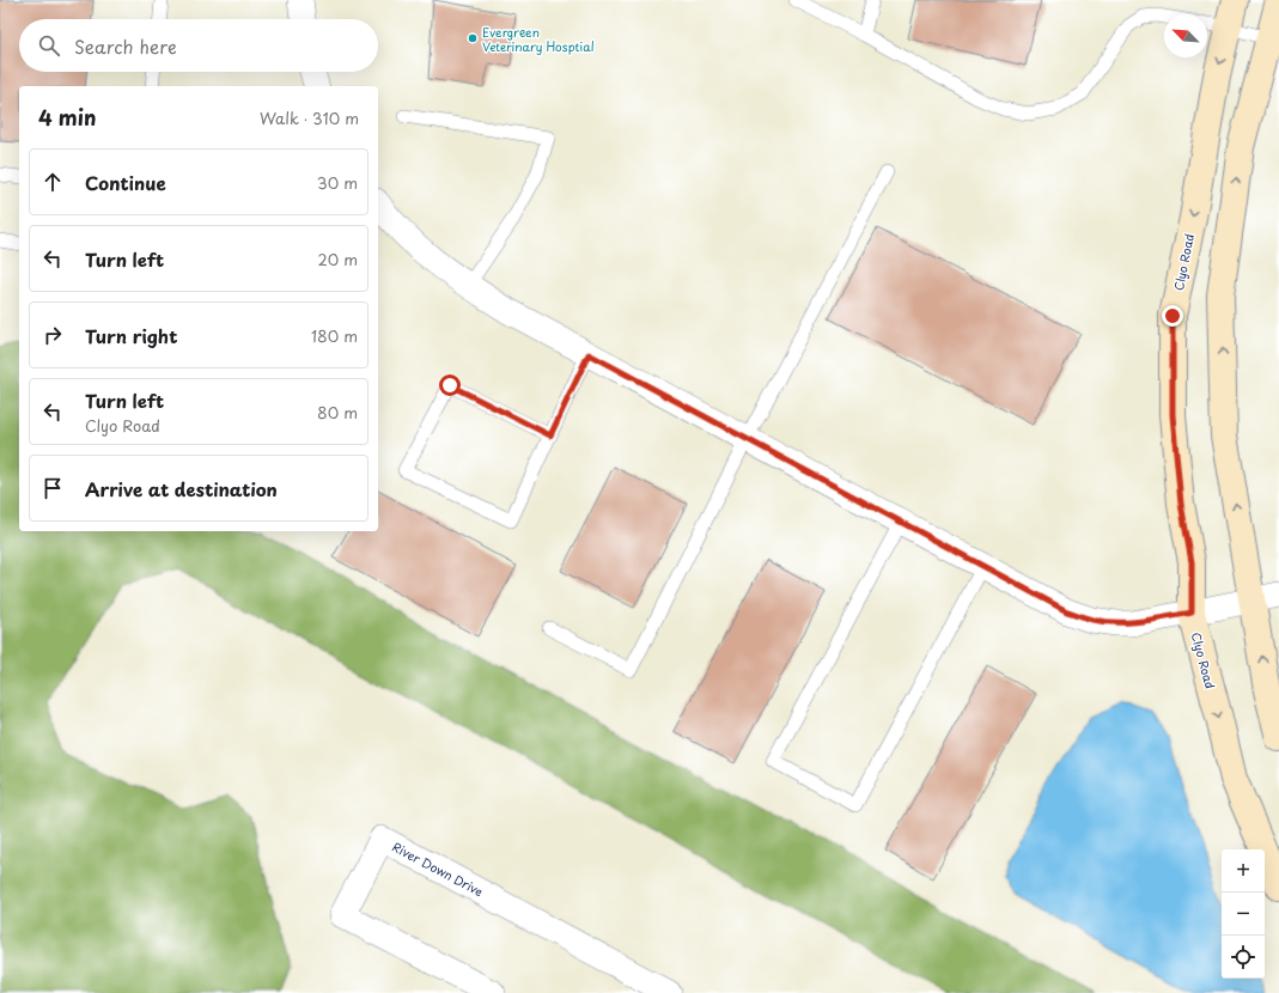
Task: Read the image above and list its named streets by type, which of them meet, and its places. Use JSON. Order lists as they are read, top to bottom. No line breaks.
{"streets":{"street":["Clyo Road","River Down Drive"]},"places":["Evergreen Veterinary Hosptial"],"north":"top left","page":{"search":"Search here","heading":["4 min","Walk · 310 m"],"list":[["Continue","30 m"],["Turn left","20 m"],["Turn right","180 m"],["Turn left","Clyo Road","80 m"],"Arrive at destination"],"map_buttons":["+","−"]}}
